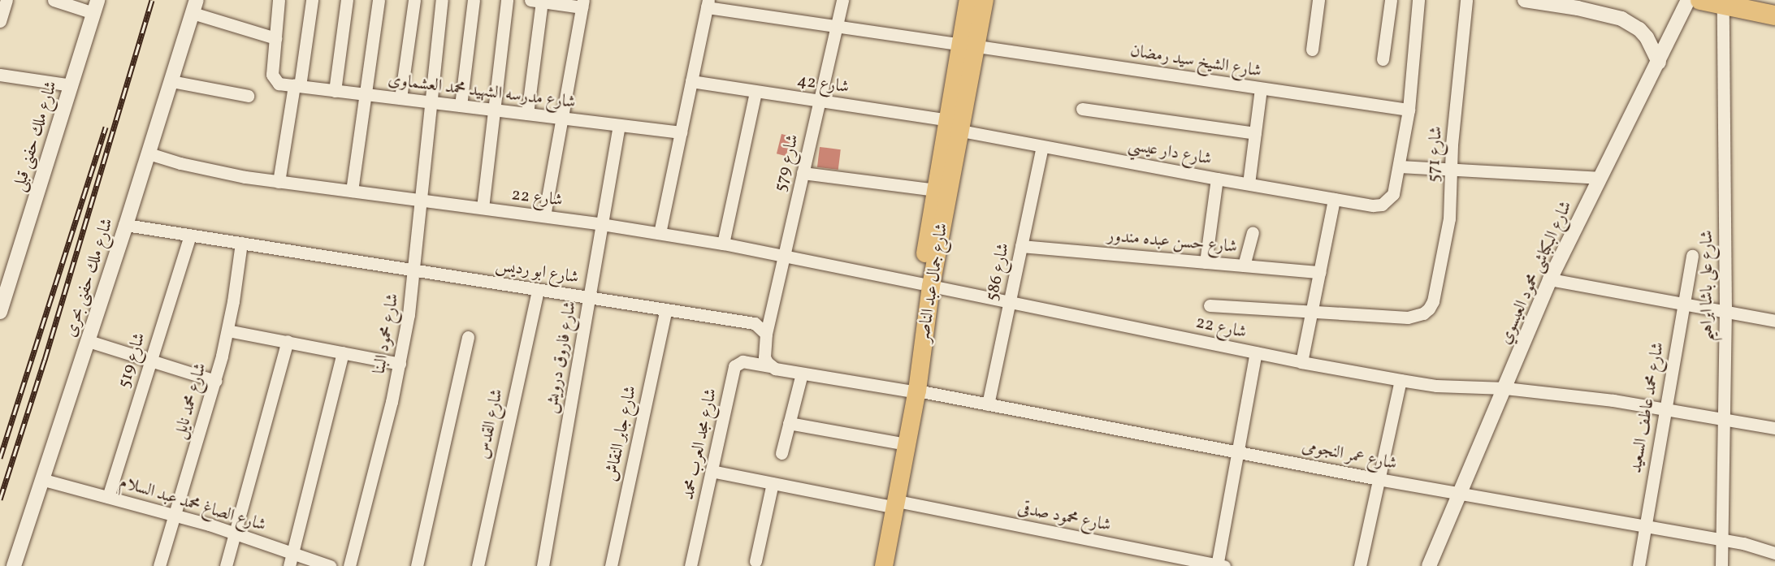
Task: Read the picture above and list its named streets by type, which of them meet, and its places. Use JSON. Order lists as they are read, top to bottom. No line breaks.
{"streets":{"main road":["شارع جمال عبد الناصر"],"street":["شارع الشيخ سيد رمضان","شارع 42","شارع مدرسه الشهيد محمد العشماوى","شارع ملك حفنى قبلى","شارع دار عيسي","شارع 571","شارع 579","شارع 22","شارع حسن عبده مندور","شارع ابو رديس","شارع 586","شارع البكباشى محمود العيسوي","شارع ملك حفنى بحرى","شارع على باشا ابراهيم","شارع محمود البنا","شارع فاروق درويش","شارع 519","شارع محمد نايل","شارع محمد عاطف السعيد","شارع القدس","شارع جابر النقاش","شارع مجد العرب محمد","شارع عمر النجومى","شارع الصاغ محمد عبد السلام","شارع محمود صدقى"]},"crossings":[["شارع الشيخ سيد رمضان","شارع 579"],["شارع الشيخ سيد رمضان","شارع جمال عبد الناصر"],["شارع 42","شارع دار عيسي"],["شارع 42","شارع 579"],["شارع 42","شارع جمال عبد الناصر"],["شارع مدرسه الشهيد محمد العشماوى","شارع محمود البنا"],["شارع مدرسه الشهيد محمد العشماوى","شارع فاروق درويش"],["شارع دار عيسي","شارع 586"],["شارع دار عيسي","شارع جمال عبد الناصر"],["شارع 579","شارع 22"],["شارع 579","شارع ابو رديس"],["شارع 22","شارع 586"],["شارع 22","شارع البكباشى محمود العيسوي"],["شارع 22","شارع ملك حفنى بحرى"],["شارع 22","شارع جمال عبد الناصر"],["شارع 22","شارع على باشا ابراهيم"],["شارع 22","شارع محمود البنا"],["شارع 22","شارع فاروق درويش"],["شارع 22","شارع محمد عاطف السعيد"],["شارع حسن عبده مندور","شارع 586"],["شارع ابو رديس","شارع ملك حفنى بحرى"],["شارع ابو رديس","شارع محمود البنا"],["شارع ابو رديس","شارع فاروق درويش"],["شارع ابو رديس","شارع 519"],["شارع ابو رديس","شارع محمد نايل"],["شارع ابو رديس","شارع القدس"],["شارع ابو رديس","شارع جابر النقاش"],["شارع 586","شارع عمر النجومى"],["شارع البكباشى محمود العيسوي","شارع عمر النجومى"],["شارع ملك حفنى بحرى","شارع الصاغ محمد عبد السلام"],["شارع جمال عبد الناصر","شارع عمر النجومى"],["شارع جمال عبد الناصر","شارع محمود صدقى"],["شارع على باشا ابراهيم","شارع عمر النجومى"],["شارع 519","شارع الصاغ محمد عبد السلام"],["شارع محمد نايل","شارع الصاغ محمد عبد السلام"],["شارع محمد عاطف السعيد","شارع عمر النجومى"],["شارع مجد العرب محمد","شارع محمود صدقى"]]}
